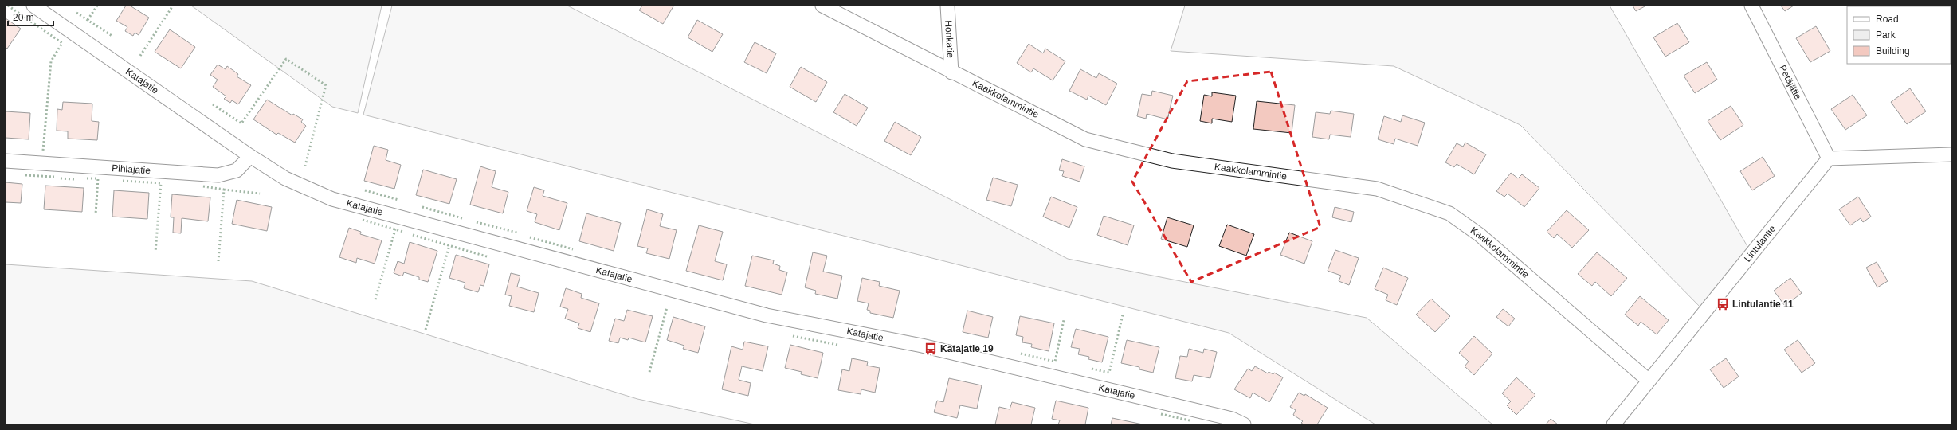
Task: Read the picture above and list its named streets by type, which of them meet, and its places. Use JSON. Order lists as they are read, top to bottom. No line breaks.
{"streets":{"street":["Honkatie","Katajatie","Petäjätie","Kaakkolammintie","Pihlajatie","Lintulantie"]},"crossings":[["Honkatie","Kaakkolammintie"],["Katajatie","Pihlajatie"],["Petäjätie","Lintulantie"],["Kaakkolammintie","Lintulantie"]],"places":{"bus stop":["Lintulantie 11","Katajatie 19"]},"legend":["Road","Park","Building"],"scale_bar":"20 m"}
